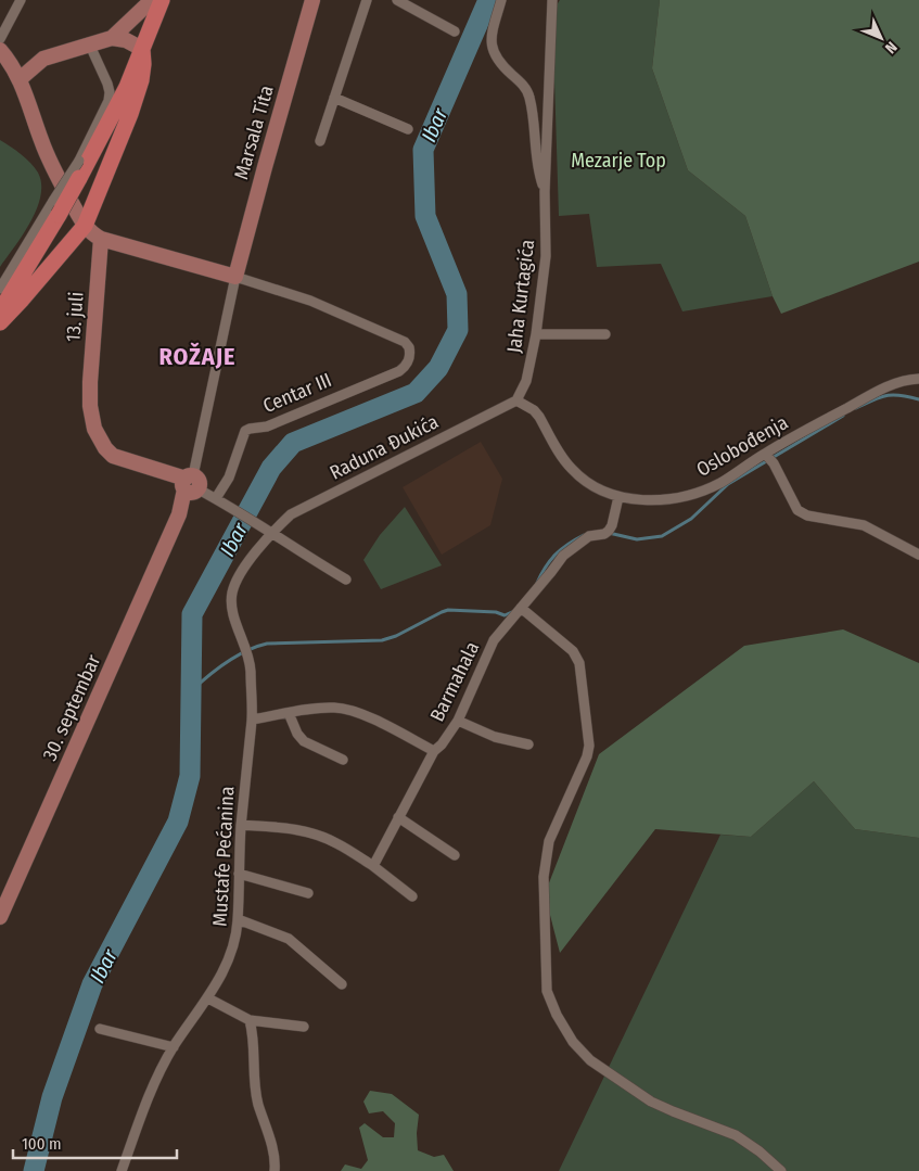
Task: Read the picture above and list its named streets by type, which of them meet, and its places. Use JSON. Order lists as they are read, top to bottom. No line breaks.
{"streets":{"street":["Marsala Tita","Jaha Kurtagića","13. juli","Centar III","Oslobođenja","Raduna Ðukića","Barmahala","30. septembar","Mustafe Pećanina"]},"crossings":[["Marsala Tita","Centar III"],["Jaha Kurtagića","Oslobođenja"],["Jaha Kurtagića","Raduna Ðukića"],["13. juli","30. septembar"],["Oslobođenja","Raduna Ðukića"],["Oslobođenja","Barmahala"],["Raduna Ðukića","Mustafe Pećanina"]],"districts":["ROŽAJE"],"water":["Ibar"],"parks":["Mezarje Top"],"scale_bar":"100 m","north":"bottom right"}
